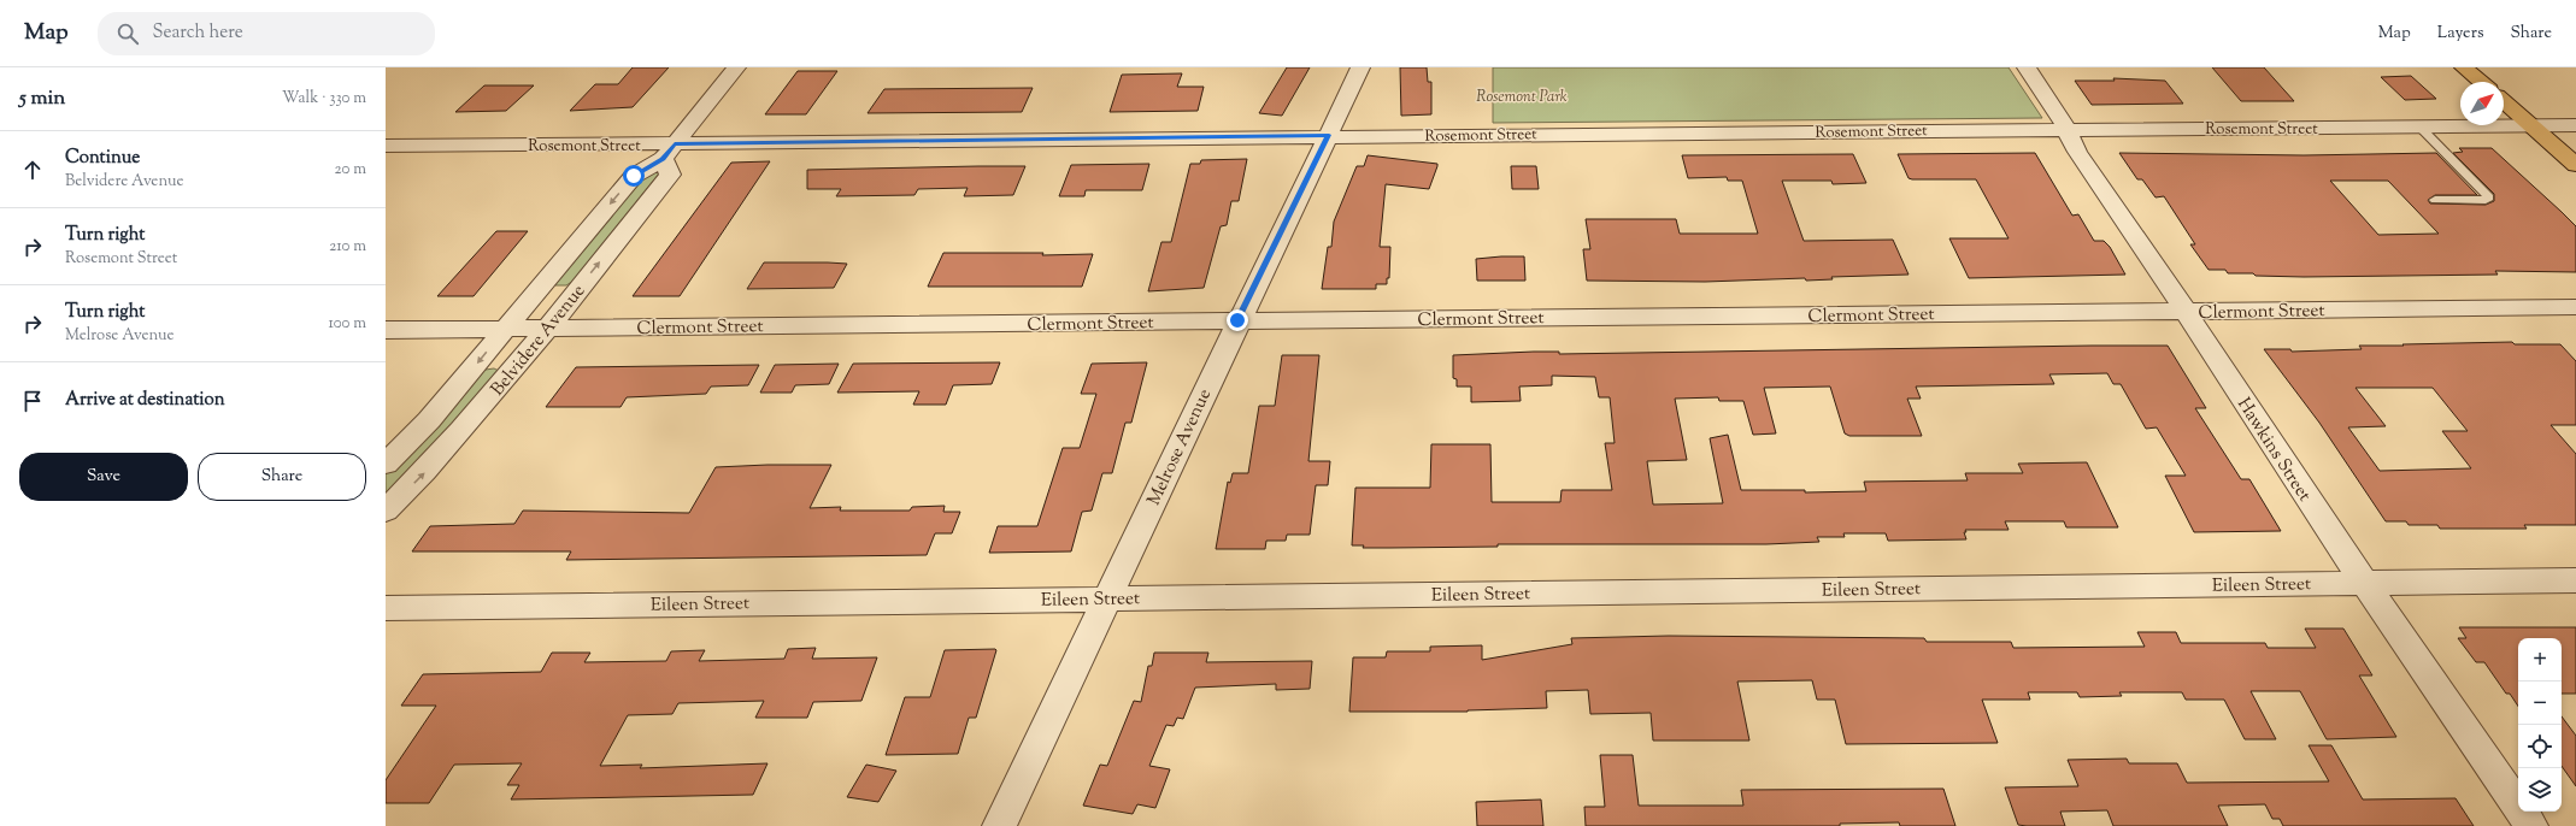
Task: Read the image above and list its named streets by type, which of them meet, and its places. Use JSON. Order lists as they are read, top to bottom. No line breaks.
{"streets":{"street":["Rosemont Street","Clermont Street","Belvidere Avenue","Melrose Avenue","Hawkins Street","Eileen Street"]},"crossings":[["Rosemont Street","Belvidere Avenue"],["Rosemont Street","Melrose Avenue"],["Rosemont Street","Hawkins Street"],["Clermont Street","Belvidere Avenue"],["Clermont Street","Melrose Avenue"],["Clermont Street","Hawkins Street"],["Melrose Avenue","Eileen Street"],["Hawkins Street","Eileen Street"]],"parks":["Rosemont Park"],"north":"top right","page":{"header":"Map","search":"Search here","nav":["Map","Layers","Share"],"heading":["5 min","Walk · 330 m"],"list":[["Continue","Belvidere Avenue","20 m"],["Turn right","Rosemont Street","210 m"],["Turn right","Melrose Avenue","100 m"],"Arrive at destination"],"buttons":["Save","Share"],"map_buttons":["+","−"]}}
